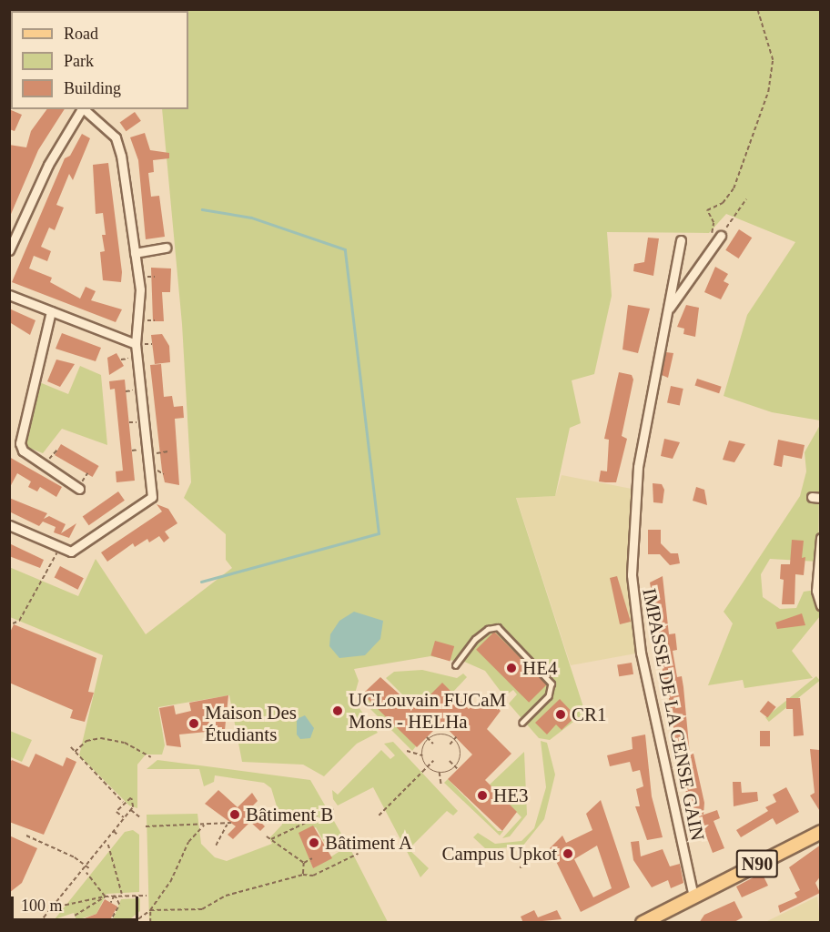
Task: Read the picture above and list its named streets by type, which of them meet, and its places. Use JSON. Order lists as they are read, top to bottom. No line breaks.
{"streets":{"main road":["N90"],"street":["IMPASSE DE LA CENSE GAIN"]},"crossings":[["IMPASSE DE LA CENSE GAIN","N90"]],"places":["HE4","UCLouvain FUCaM Mons - HELHa","CR1","Maison Des Étudiants","HE3","Bâtiment B","Bâtiment A","Campus Upkot"],"legend":["Road","Park","Building"],"scale_bar":"100 m"}
